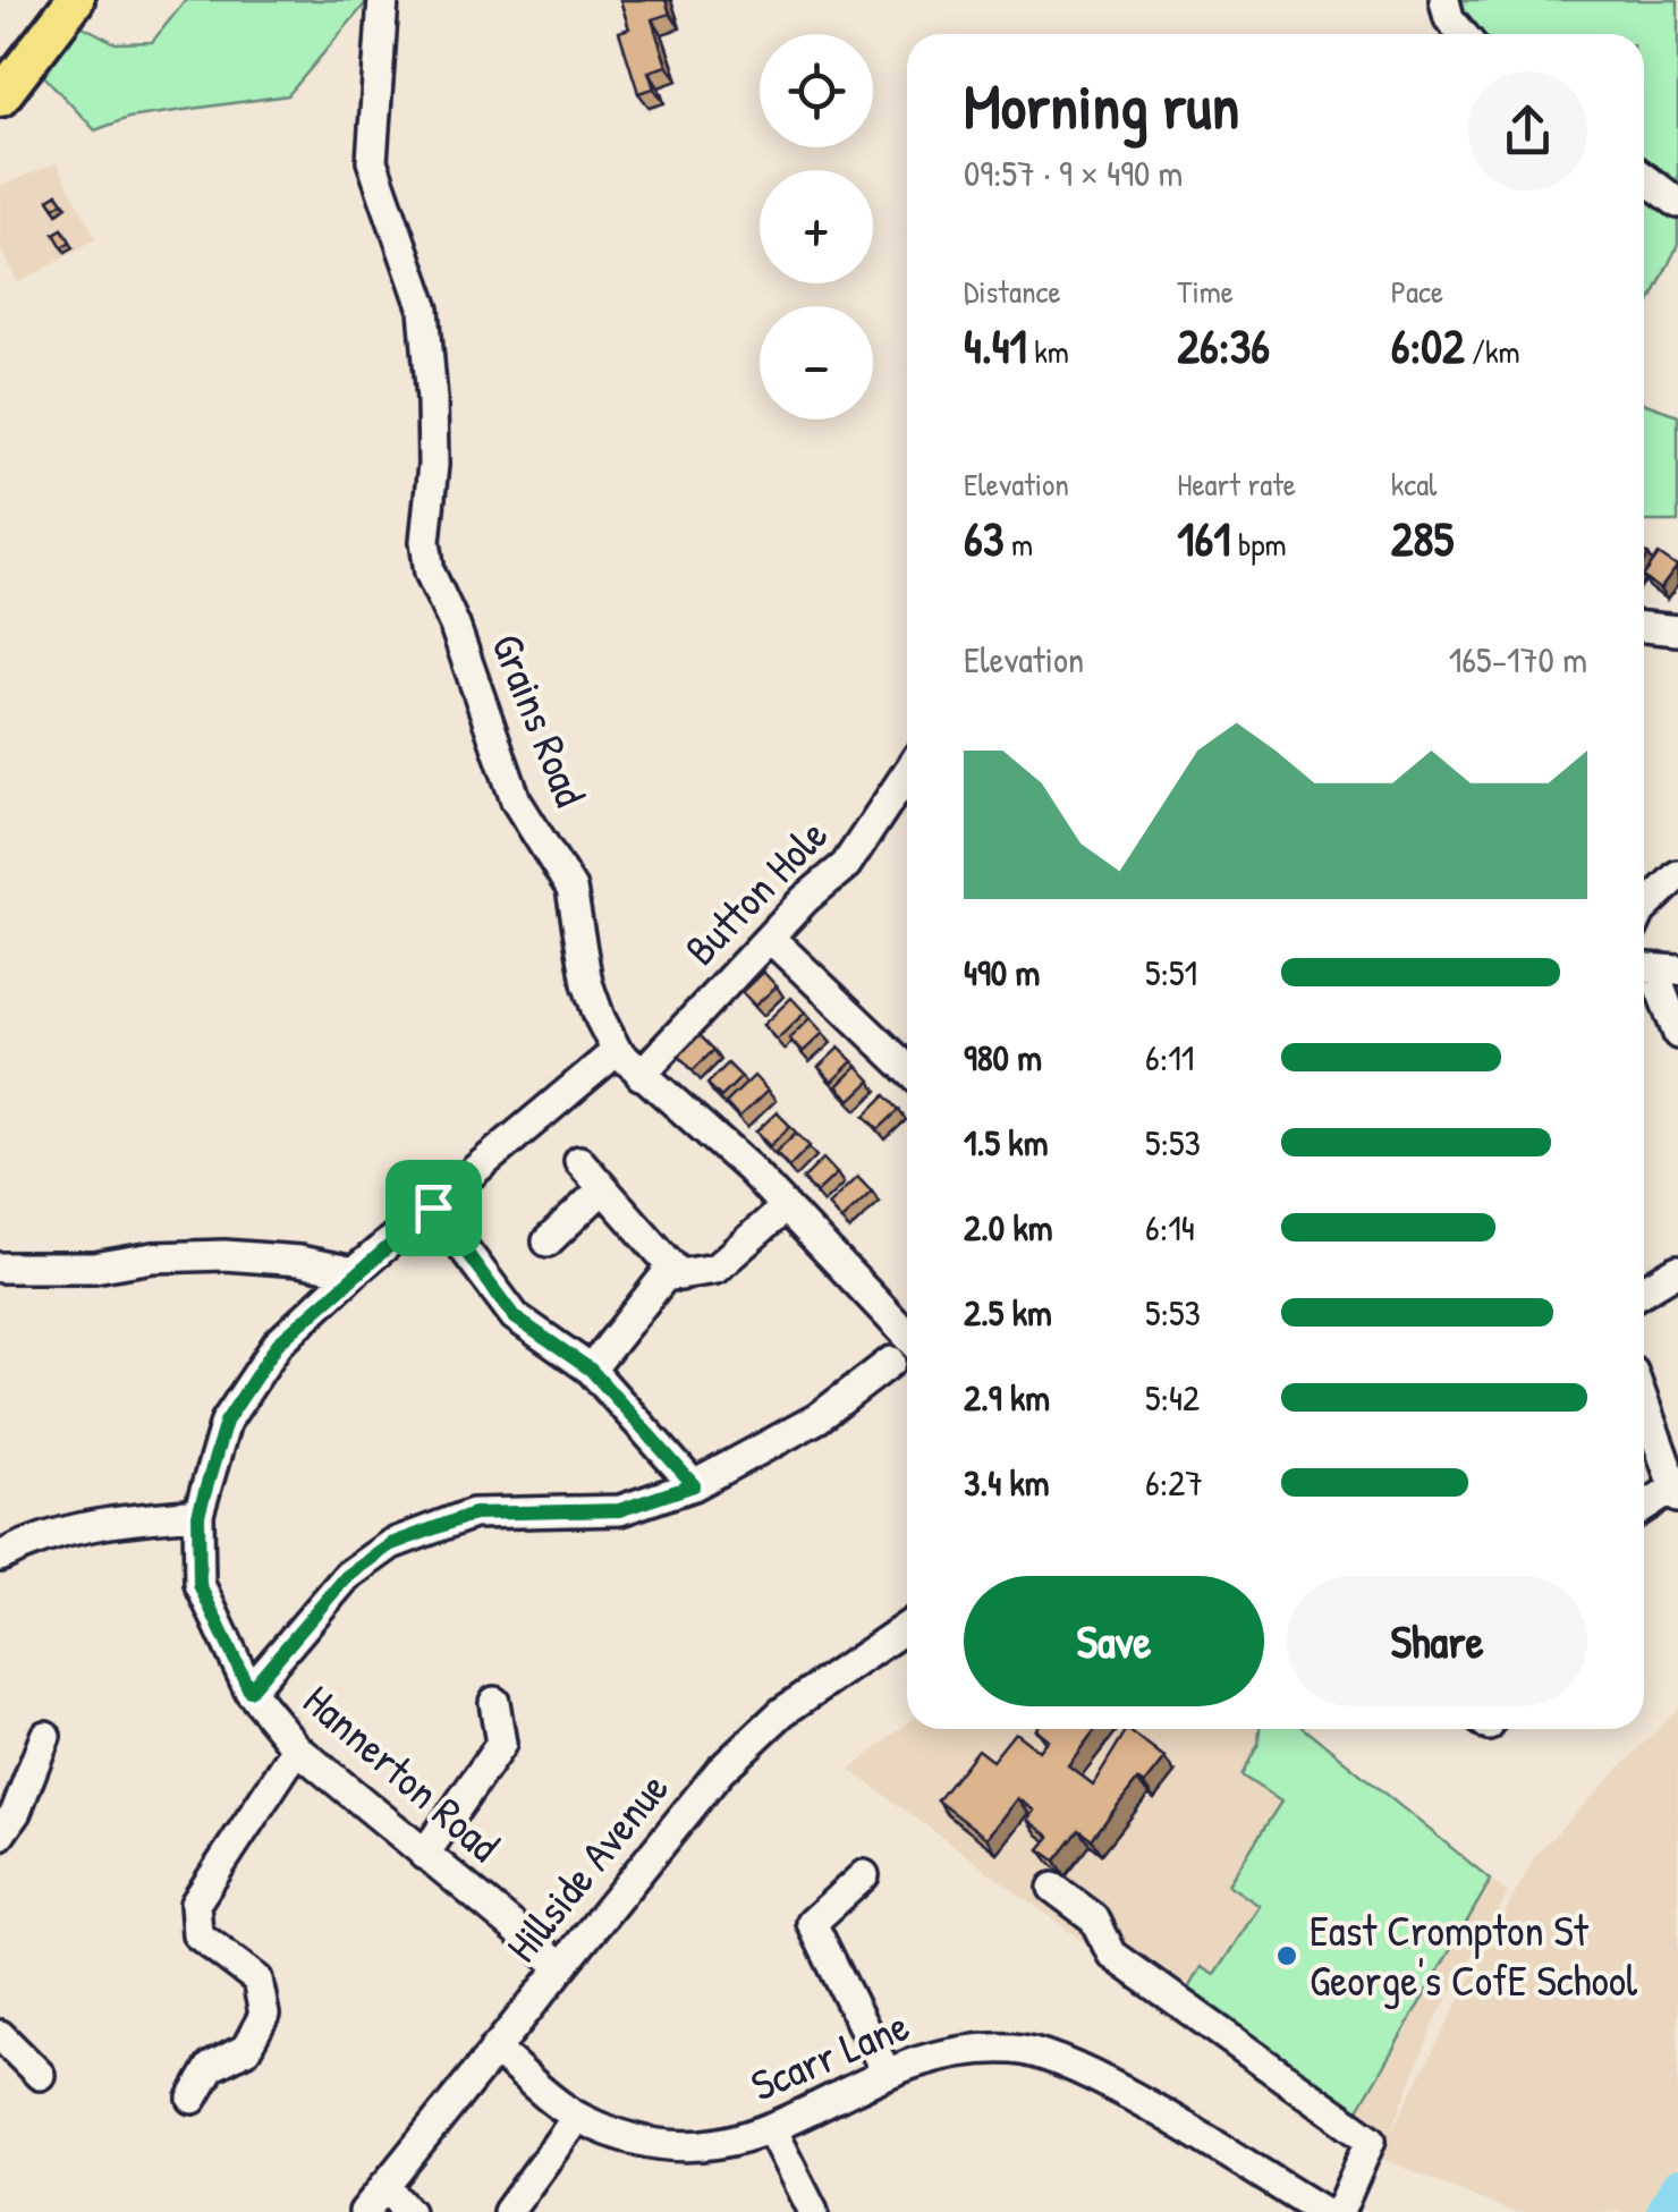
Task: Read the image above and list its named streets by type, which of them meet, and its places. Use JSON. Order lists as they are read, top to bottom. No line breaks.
{"streets":{"street":["Grains Road","Button Hole","Hannerton Road","Hillside Avenue","Scarr Lane"]},"crossings":[["Grains Road","Button Hole"],["Grains Road","Hannerton Road"],["Hannerton Road","Hillside Avenue"],["Hillside Avenue","Scarr Lane"]],"places":["East Crompton St George's CofE School"],"page":{"map_buttons":["+","−"],"heading":["Morning run","09:57 · 9 × 490 m"],"stats":[["Distance","4.41 km"],["Time","26:36"],["Pace","6:02 /km"],["Elevation","63 m"],["Heart rate","161 bpm"],["kcal","285"]],"chart":["Elevation","165–170 m"],"list":[{"name":"490 m","note":"5:51"},{"name":"980 m","note":"6:11"},{"name":"1.5 km","note":"5:53"},{"name":"2.0 km","note":"6:14"},{"name":"2.5 km","note":"5:53"},{"name":"2.9 km","note":"5:42"},{"name":"3.4 km","note":"6:27"}],"buttons":["Save","Share"]}}
